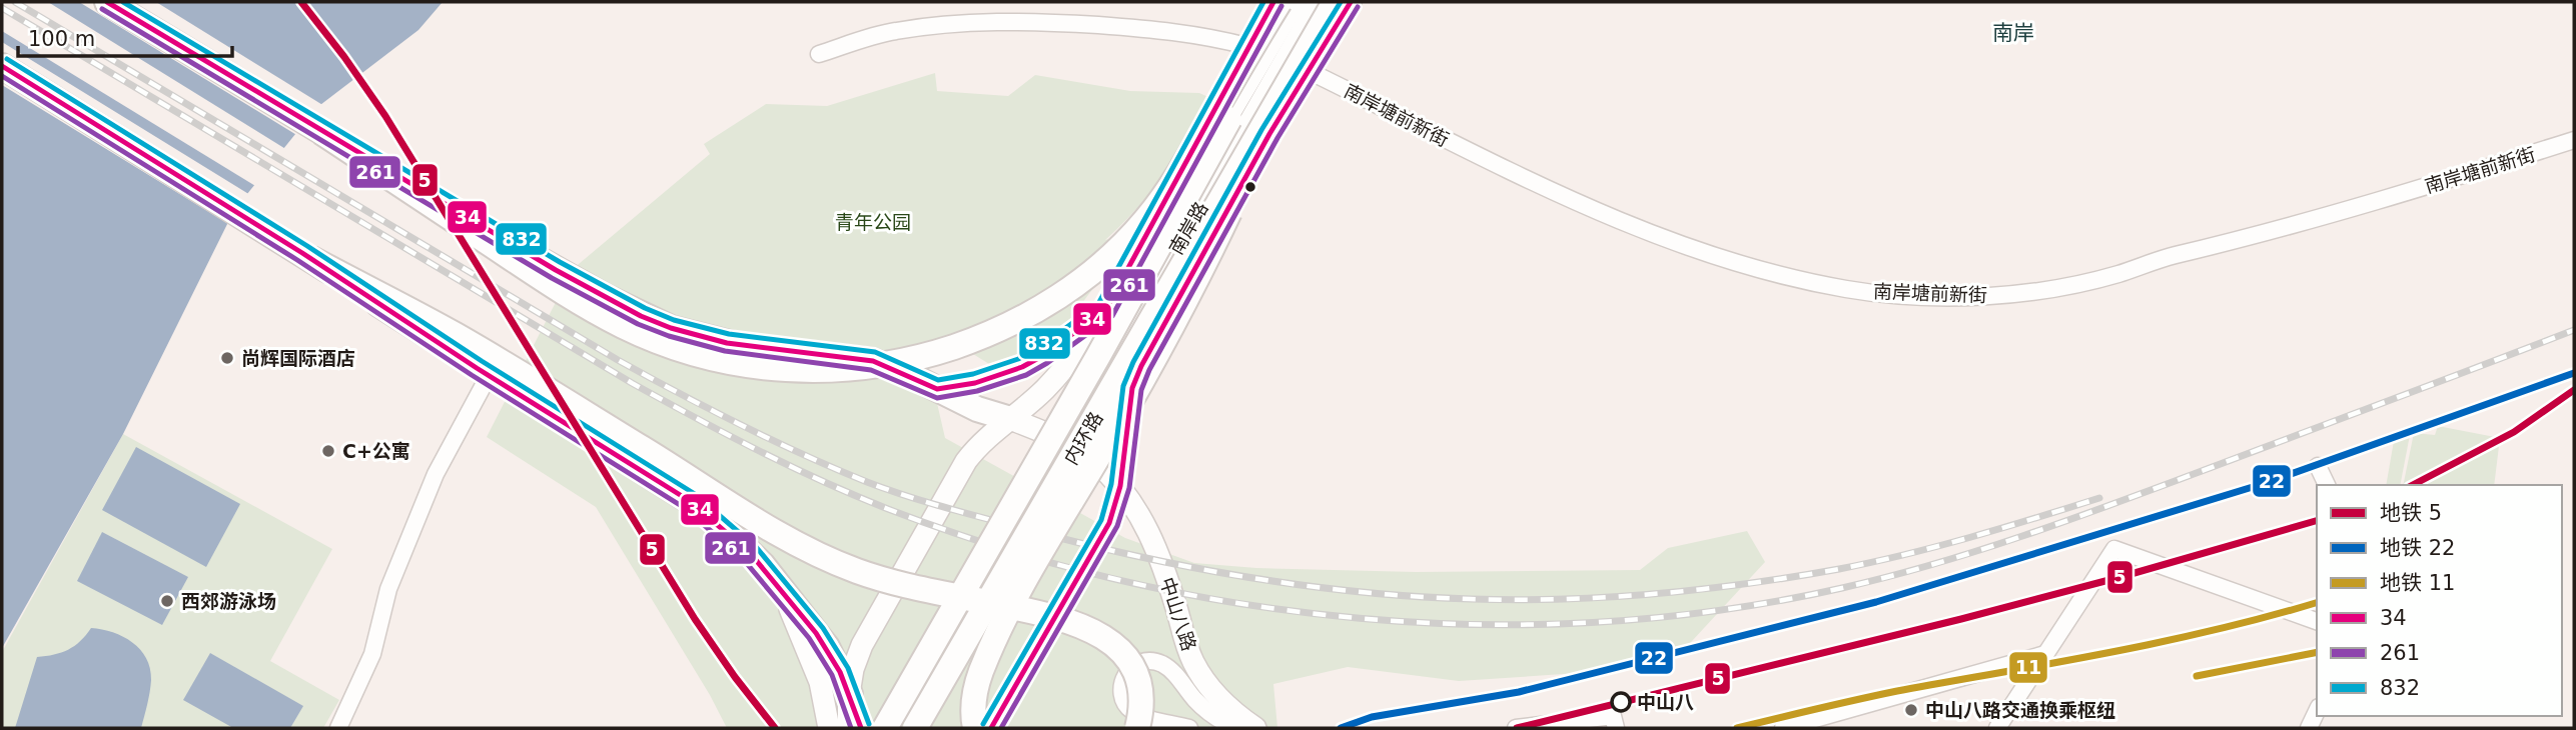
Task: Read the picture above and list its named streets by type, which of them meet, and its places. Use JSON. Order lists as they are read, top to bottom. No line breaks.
{"streets":{"highway":["内环路"],"main road":["南岸路","中山八路"],"street":["南岸塘前新街"]},"crossings":[["南岸路","内环路"],["南岸路","中山八路"]],"districts":["南岸"],"parks":["青年公园"],"places":["尚辉国际酒店","C+公寓","西郊游泳场","中山八","中山八路交通换乘枢纽"],"lines":["metro line 5","transit line 34","transit line 832","transit line 261","metro line 22","metro line 11"],"legend":["地铁 5","地铁 22","地铁 11","34","261","832"],"scale_bar":"100 m"}
